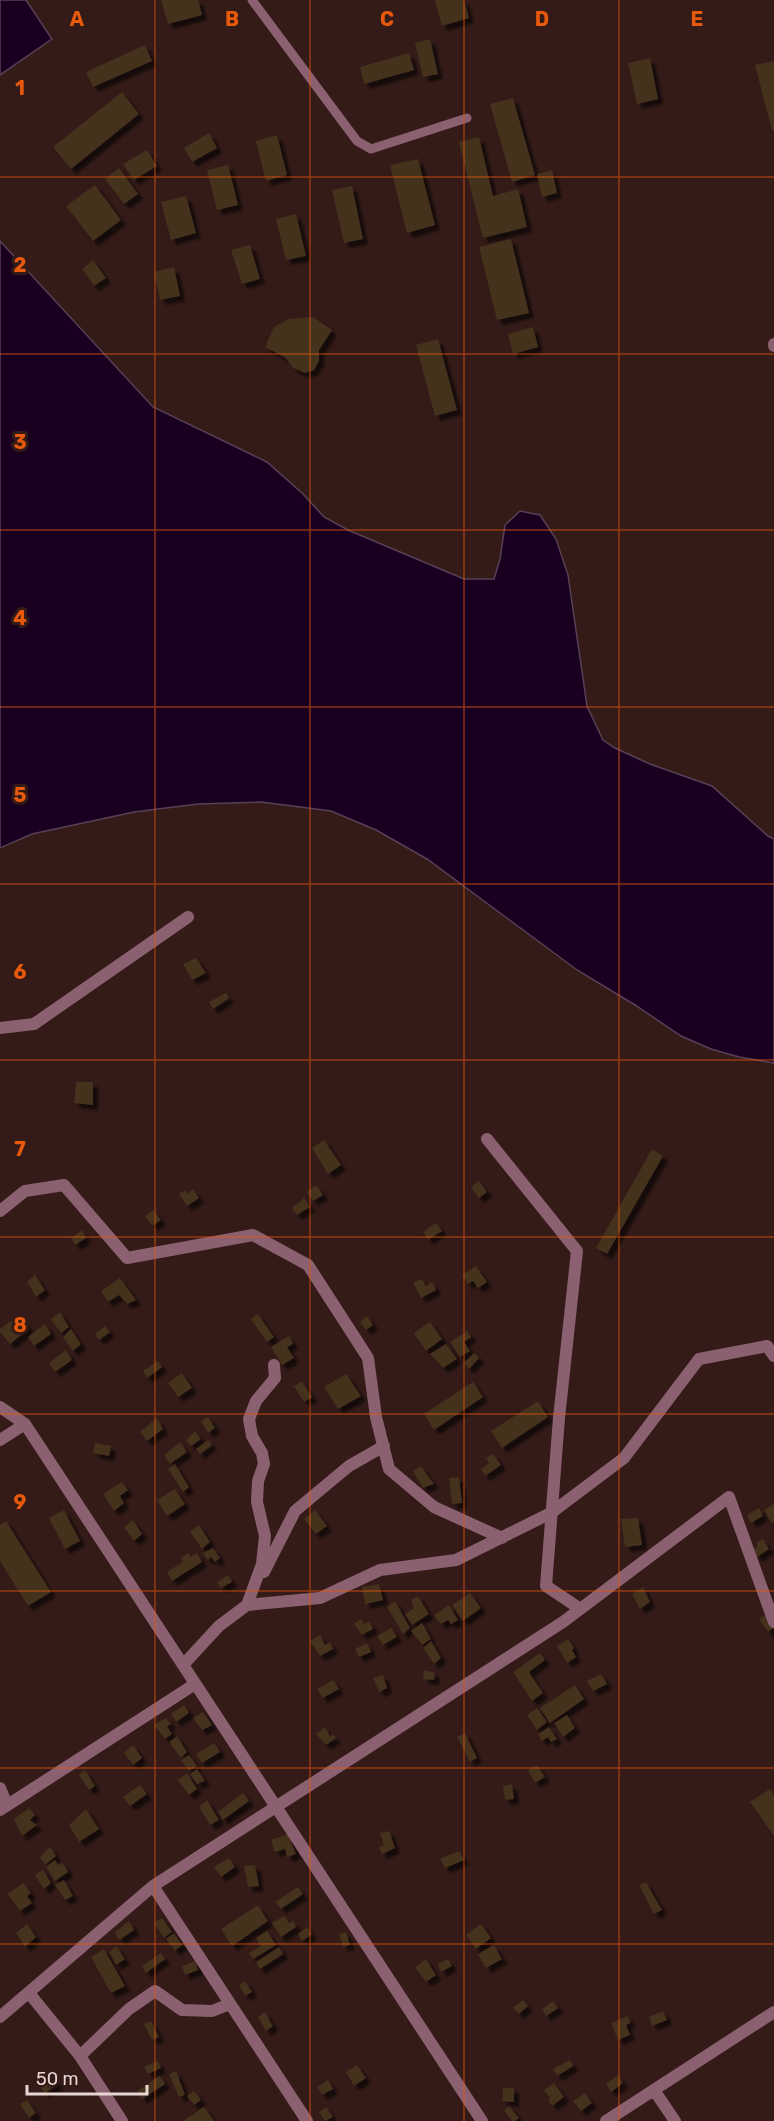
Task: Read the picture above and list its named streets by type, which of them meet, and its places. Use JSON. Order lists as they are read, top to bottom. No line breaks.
{"scale_bar":"50 m","grid":{"columns":["A","B","C","D","E"],"rows":["1","2","3","4","5","6","7","8","9"]}}
